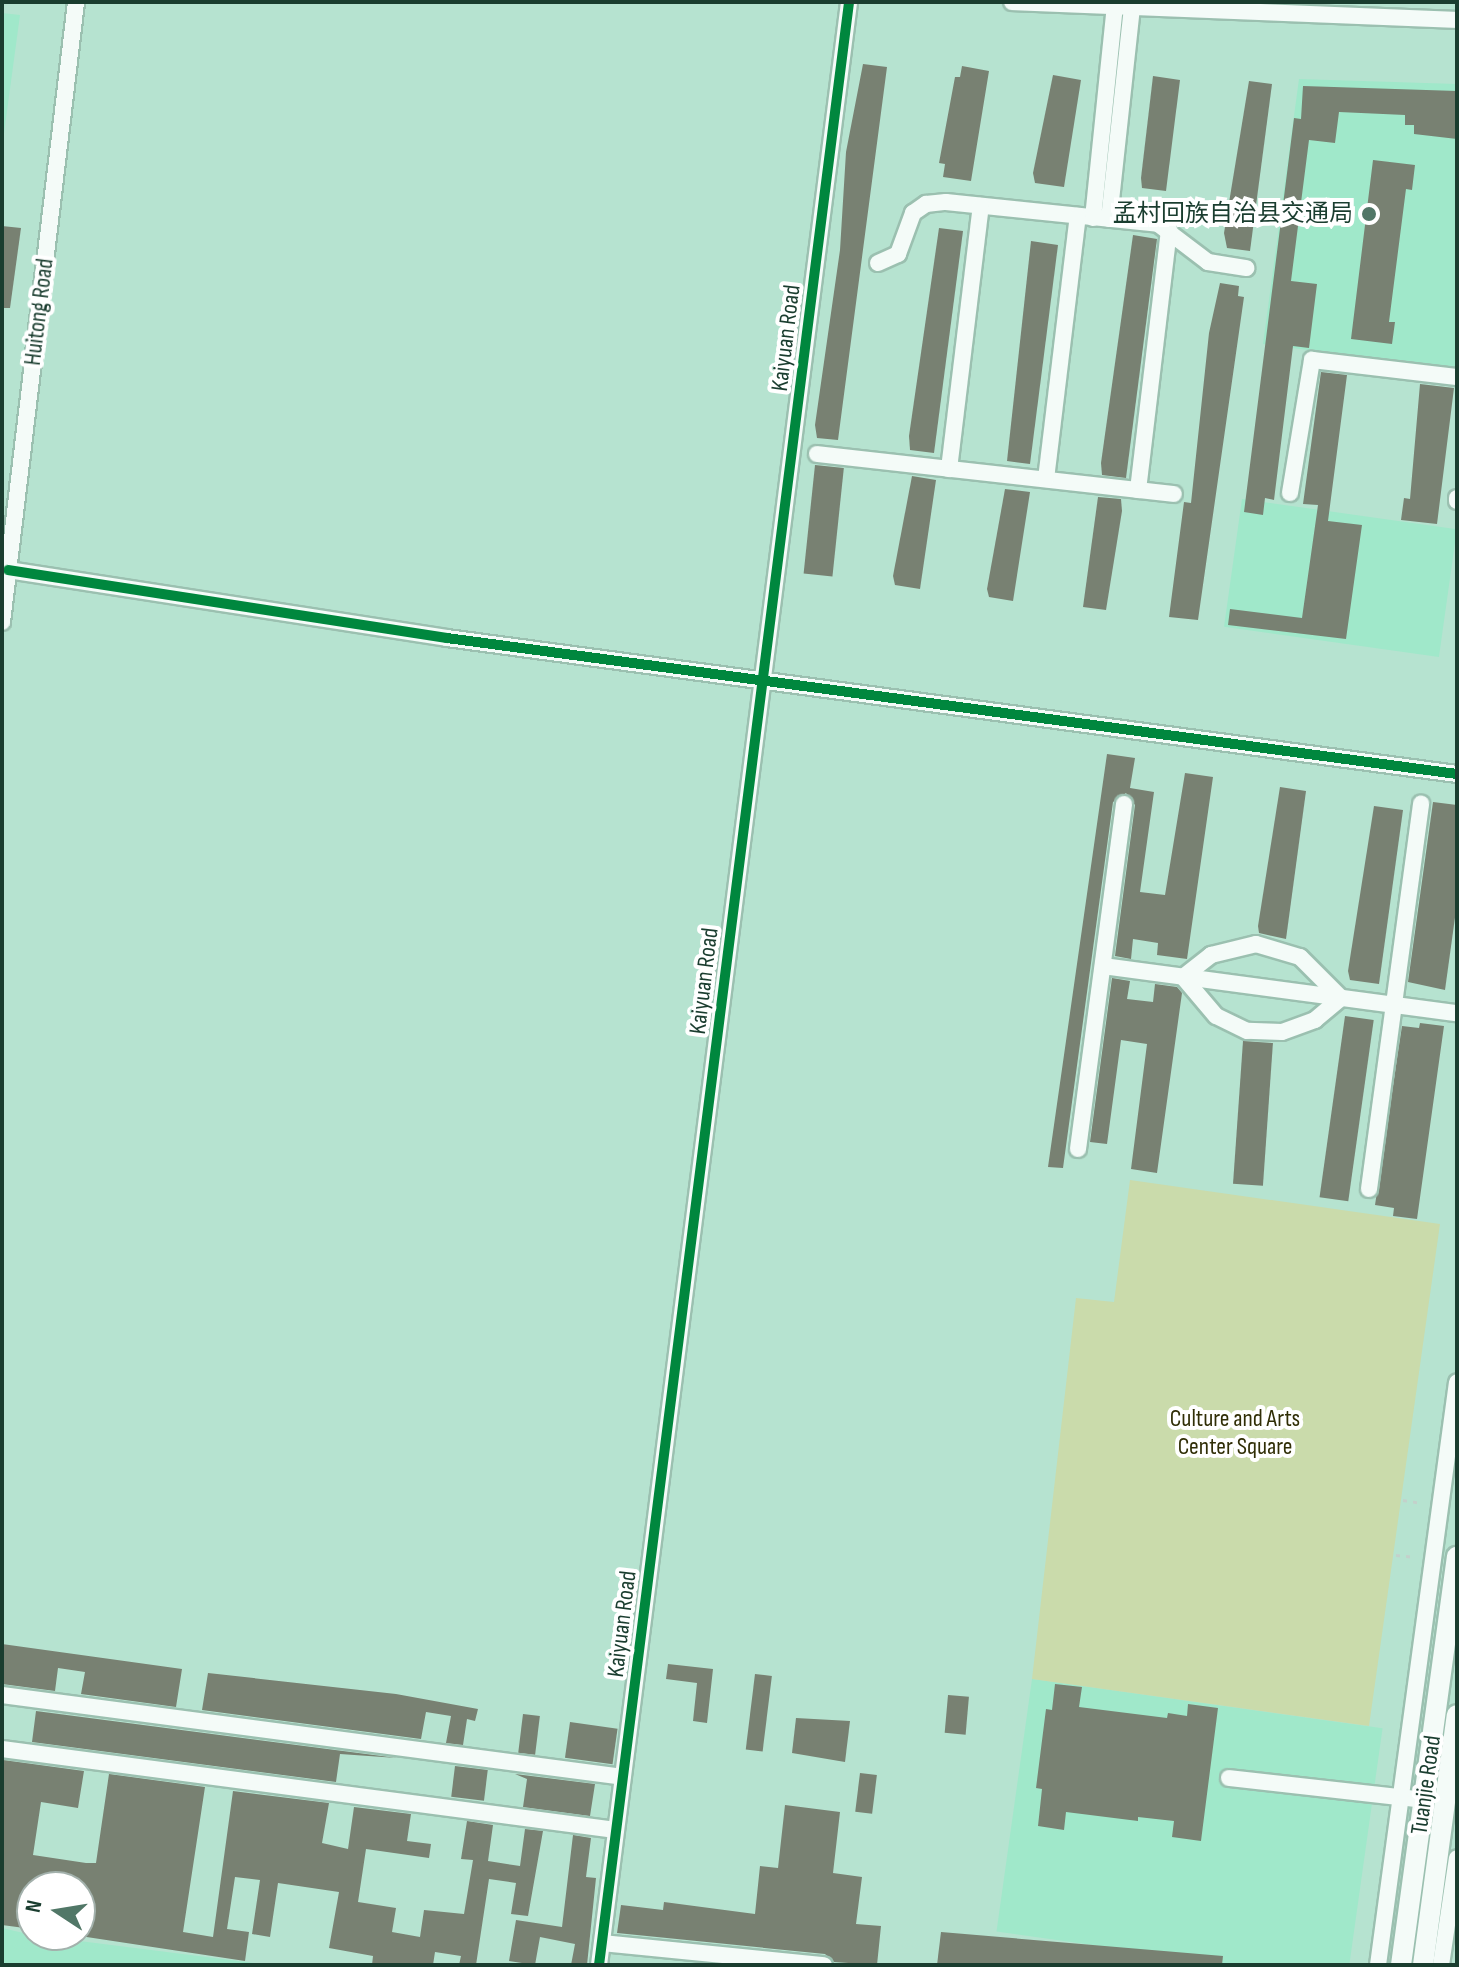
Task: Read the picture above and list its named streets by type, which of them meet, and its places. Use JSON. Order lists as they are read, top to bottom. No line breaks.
{"streets":{"main road":["Tuanjie Road"],"street":["Huitong Road","Kaiyuan Road"]},"parks":["Culture and Arts Center Square"],"places":["孟村回族自治县交通局"],"north":"left"}
